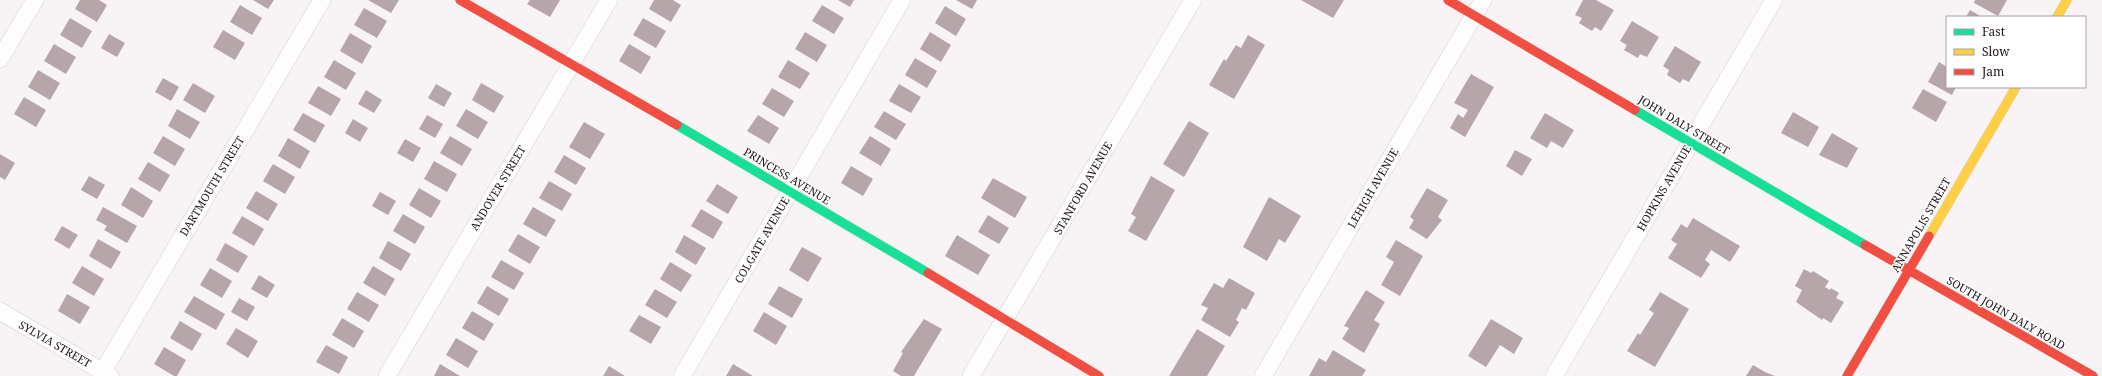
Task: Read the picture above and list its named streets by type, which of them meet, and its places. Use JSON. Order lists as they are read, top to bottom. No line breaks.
{"streets":{"street":["JOHN DALY STREET","PRINCESS AVENUE","DARTMOUTH STREET","ANDOVER STREET","STANFORD AVENUE","LEHIGH AVENUE","HOPKINS AVENUE","ANNAPOLIS STREET","COLGATE AVENUE","SOUTH JOHN DALY ROAD","SYLVIA STREET"]},"crossings":[["JOHN DALY STREET","LEHIGH AVENUE"],["JOHN DALY STREET","HOPKINS AVENUE"],["JOHN DALY STREET","ANNAPOLIS STREET"],["JOHN DALY STREET","SOUTH JOHN DALY ROAD"],["PRINCESS AVENUE","ANDOVER STREET"],["PRINCESS AVENUE","STANFORD AVENUE"],["PRINCESS AVENUE","COLGATE AVENUE"],["DARTMOUTH STREET","SYLVIA STREET"],["ANNAPOLIS STREET","SOUTH JOHN DALY ROAD"]],"legend":["Fast","Slow","Jam"]}
